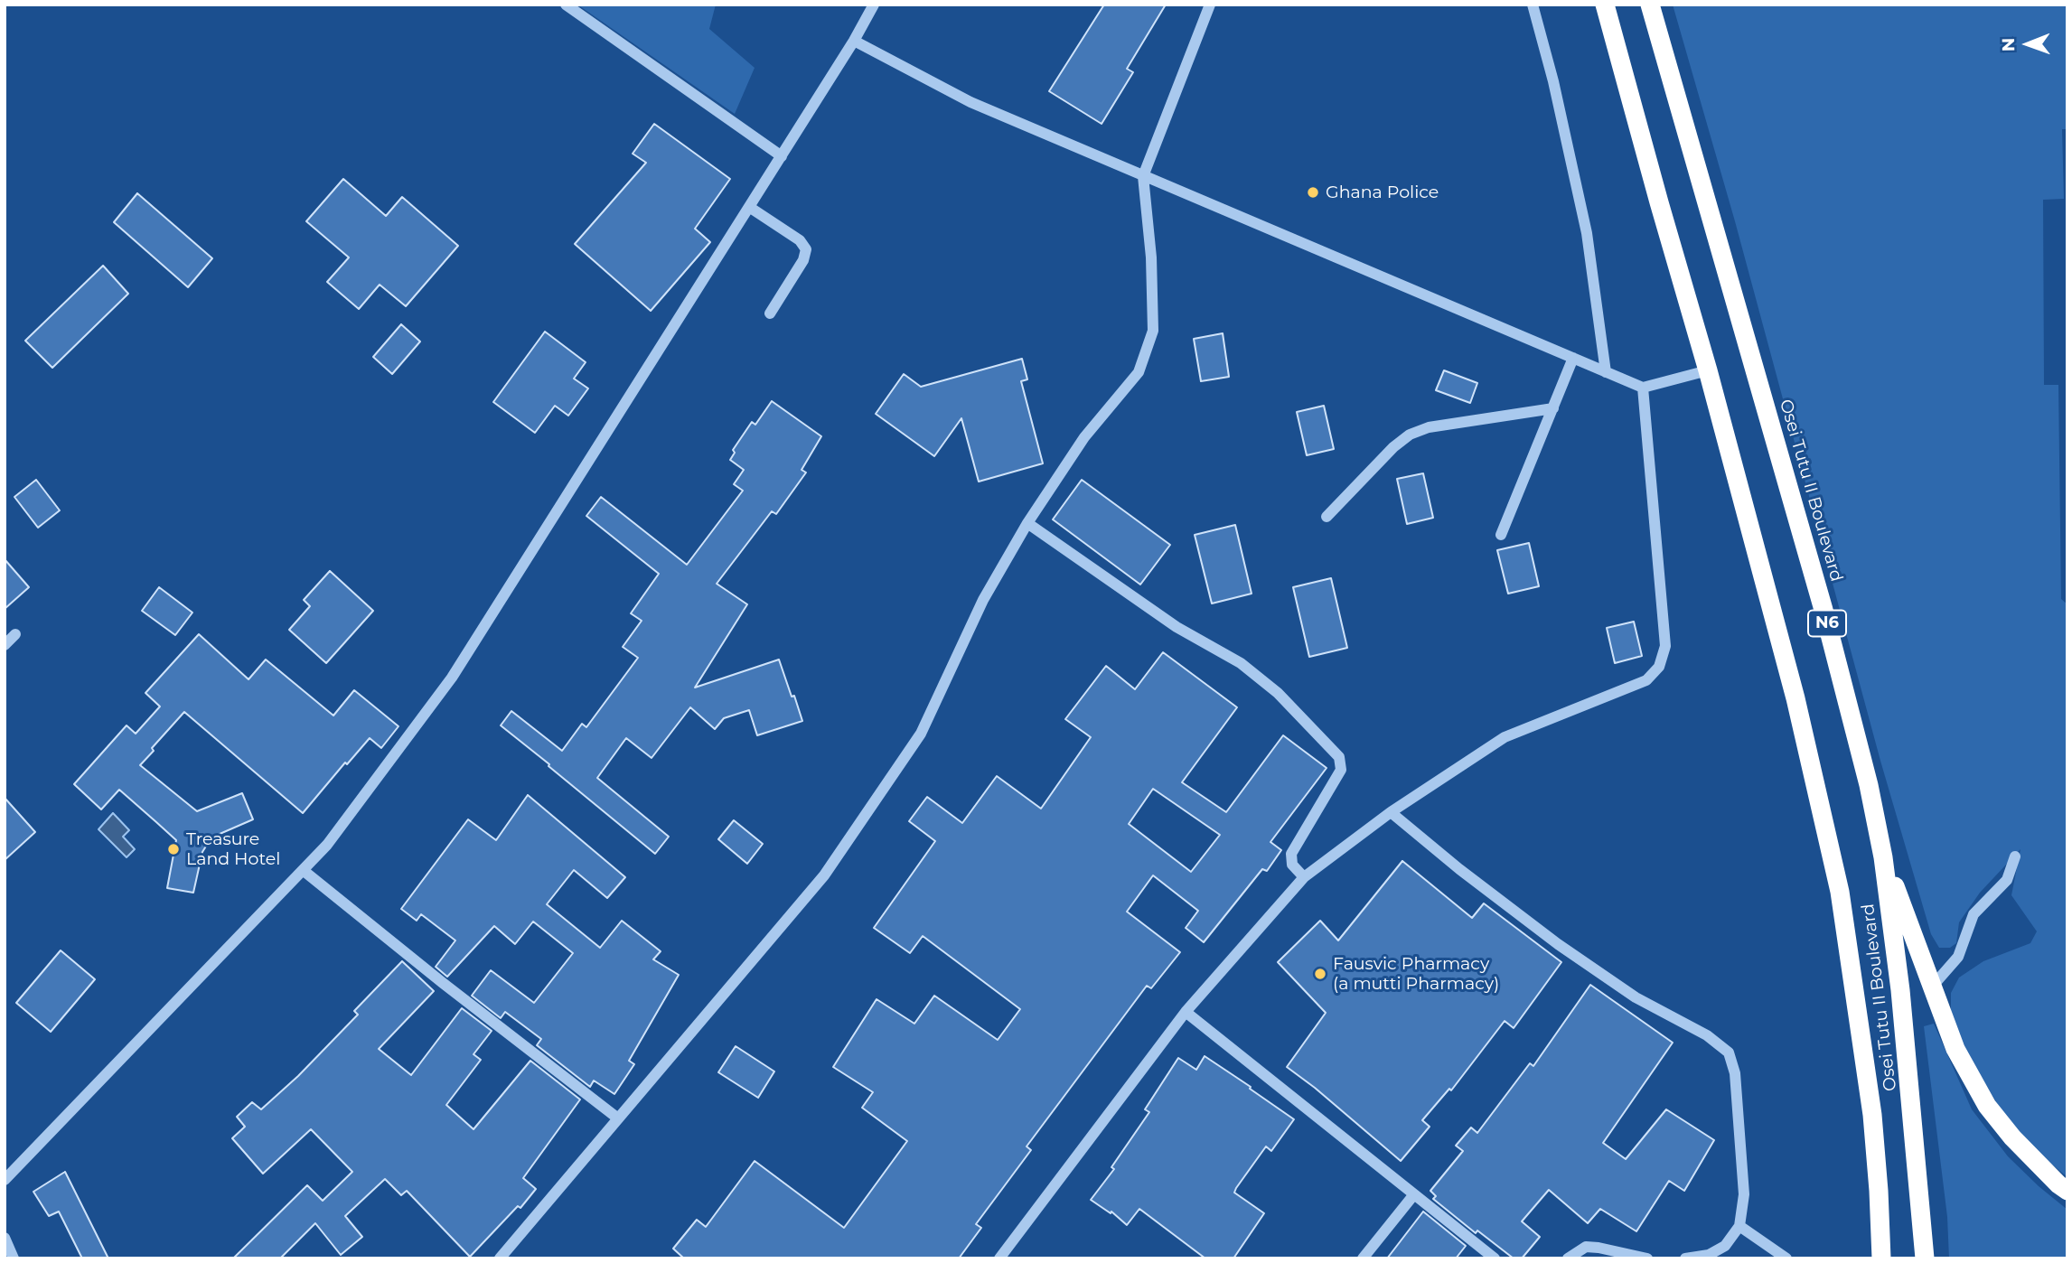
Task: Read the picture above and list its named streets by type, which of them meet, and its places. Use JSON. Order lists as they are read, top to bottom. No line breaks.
{"streets":{"highway":["Osei Tutu II Boulevard","N6"]},"places":["Ghana Police","Treasure Land Hotel","Fausvic Pharmacy (a mutti Pharmacy)"],"north":"left"}
